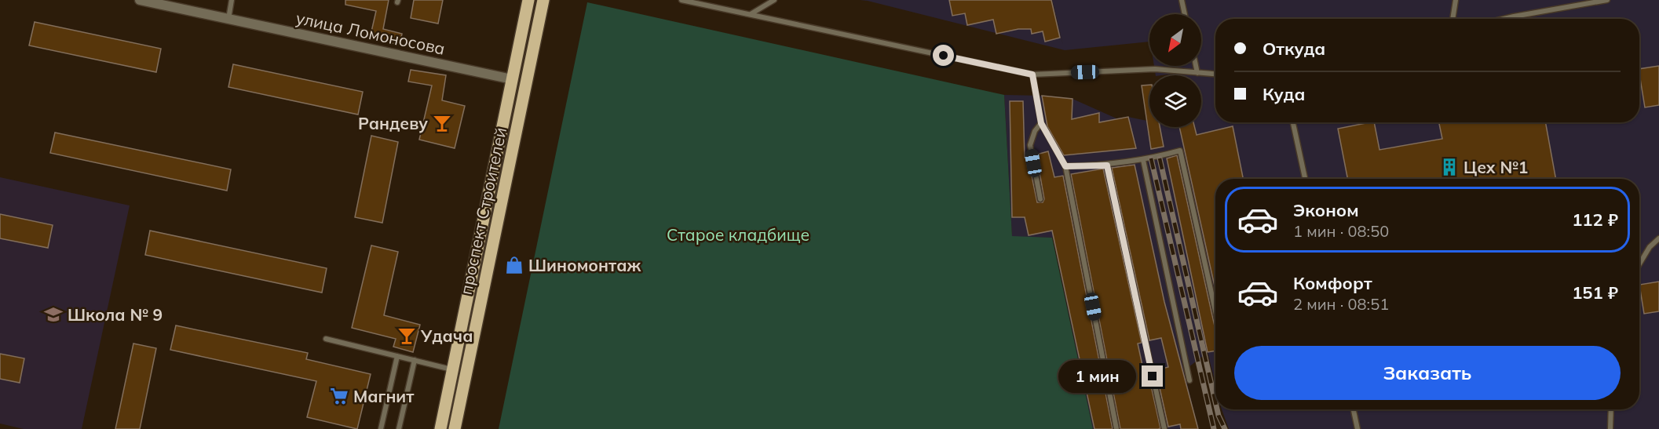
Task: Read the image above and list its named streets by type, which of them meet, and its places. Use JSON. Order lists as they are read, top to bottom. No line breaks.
{"streets":{"main road":["проспект Строителей"],"street":["улица Ломоносова"]},"crossings":[["улица Ломоносова","проспект Строителей"]],"parks":["Старое кладбище"],"places":{"bar":["Рандеву","Удача"],"building":["Цех №1"],"shop":["Шиномонтаж"],"school or university":["Школа № 9"],"supermarket":["Магнит"]},"north":"bottom left","page":{"banner":["Откуда","Куда"],"list":[{"name":"Эконом","note":"1 мин · 08:50","value":"112 ₽"},{"name":"Комфорт","note":"2 мин · 08:51","value":"151 ₽"}],"buttons":"Заказать","bubble":"1 мин"}}
